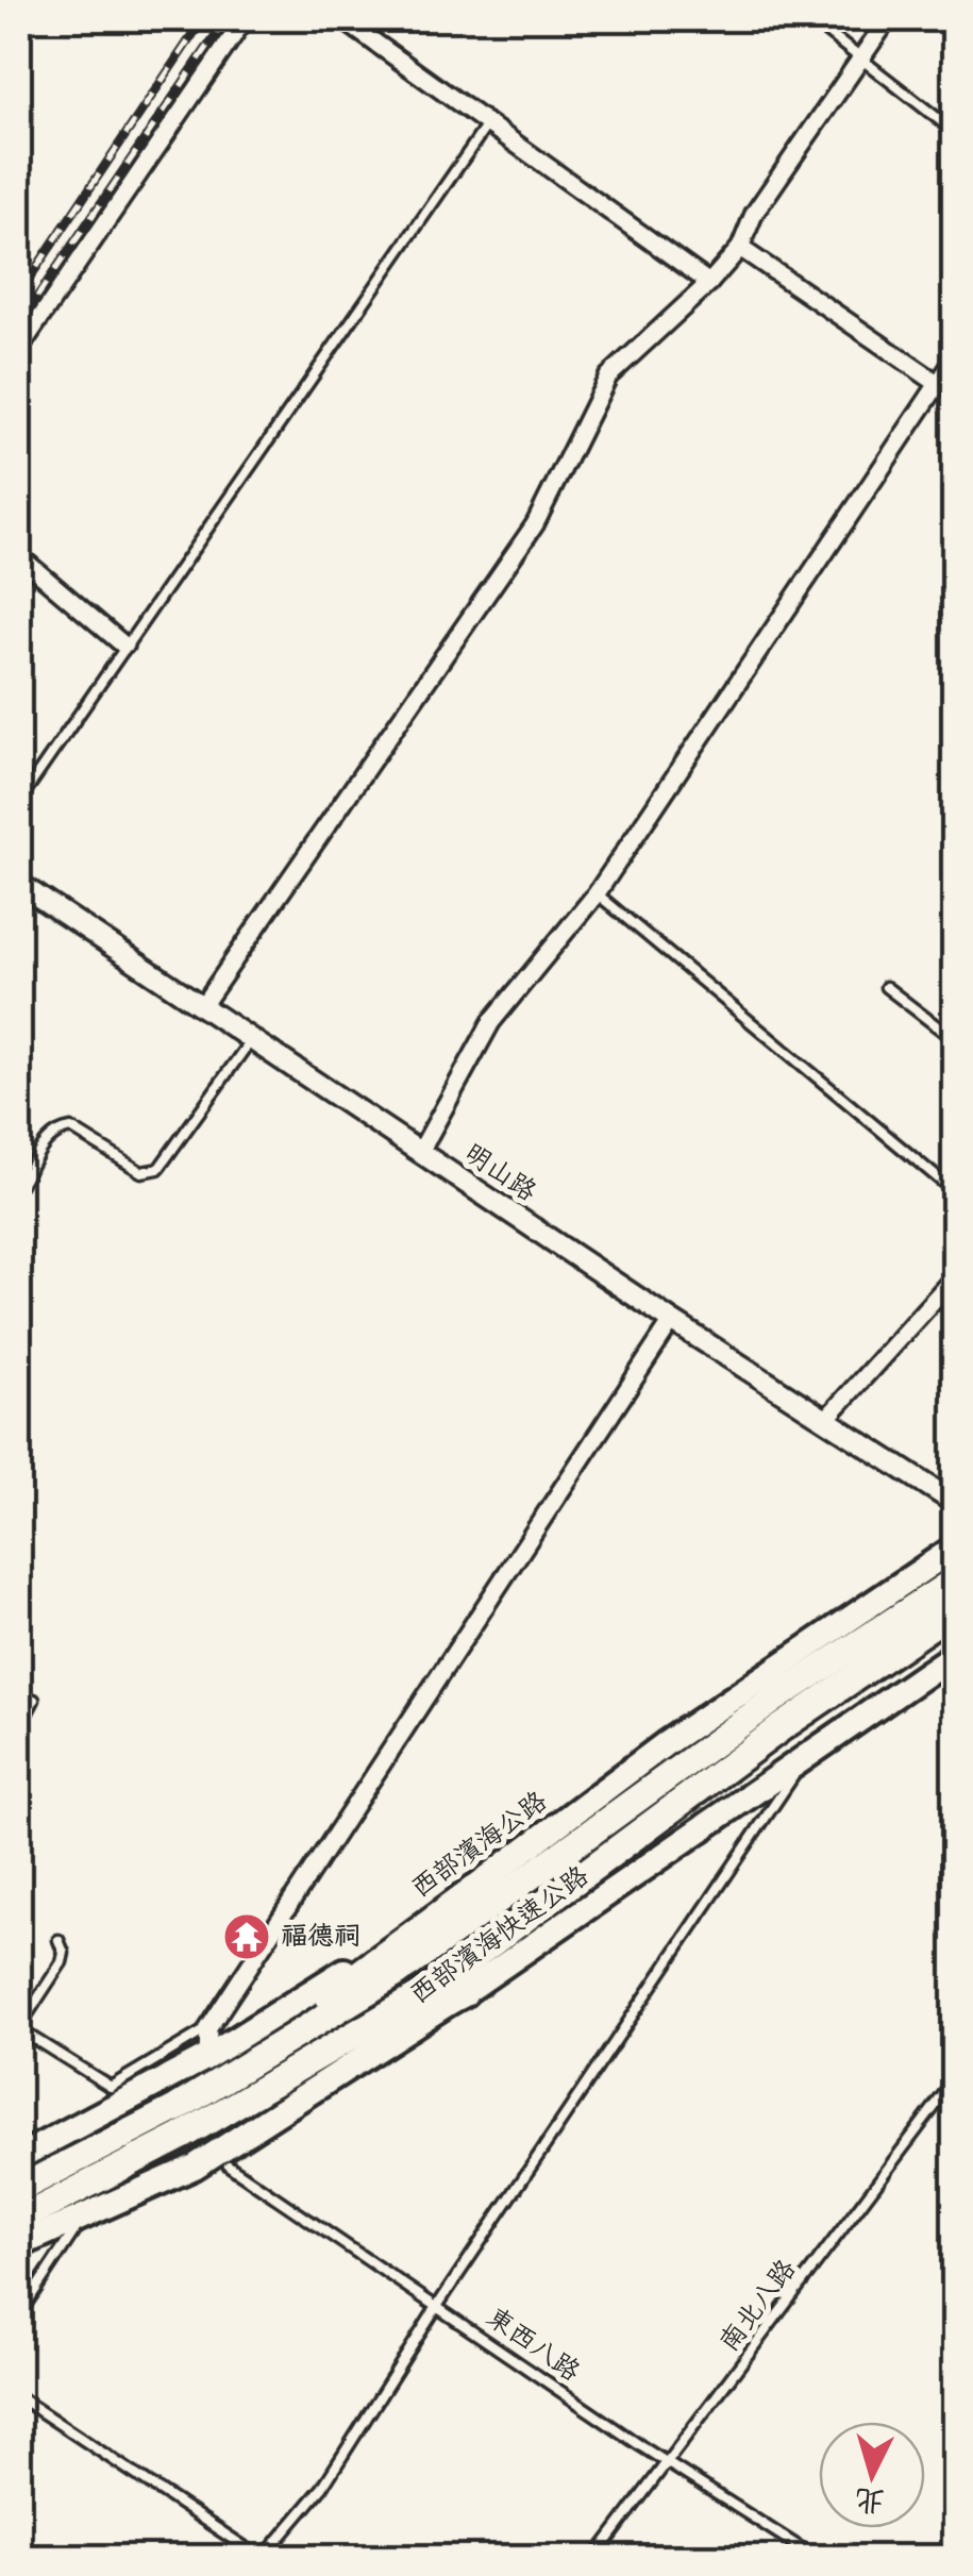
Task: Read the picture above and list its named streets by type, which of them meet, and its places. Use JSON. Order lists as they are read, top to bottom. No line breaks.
{"streets":{"highway":["西部濱海快速公路"],"main road":["西部濱海公路"],"street":["明山路"],"lane":["南北八路","東西八路"]},"crossings":[["南北八路","東西八路"]],"places":{"temple":["福德祠"]},"north":"bottom"}
